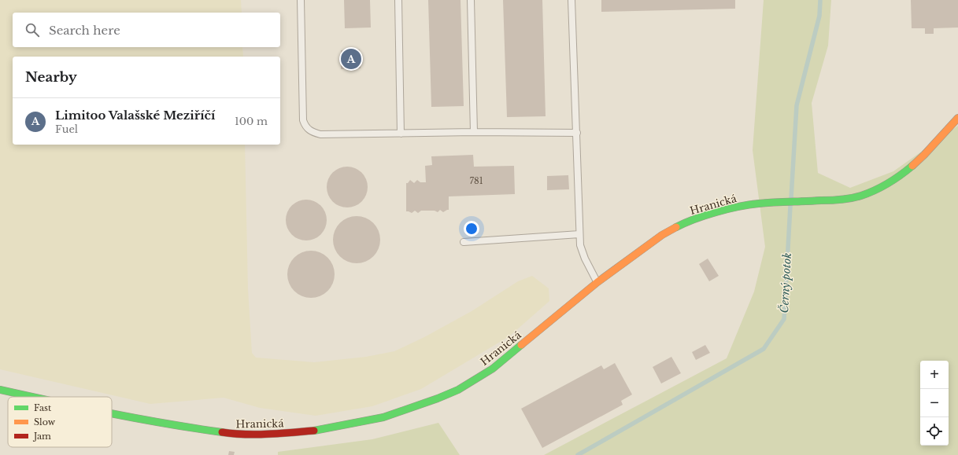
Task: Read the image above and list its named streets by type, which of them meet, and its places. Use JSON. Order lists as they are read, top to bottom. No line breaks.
{"streets":{"street":["Hranická"]},"water":["Černý potok"],"house_numbers":["781"],"legend":["Fast","Slow","Jam"],"page":{"search":"Search here","pins":"A","heading":"Nearby","list":[{"mark":"A","name":"Limitoo Valašské Meziříčí","note":"Fuel","value":"100 m"}],"map_buttons":["+","−"]}}
